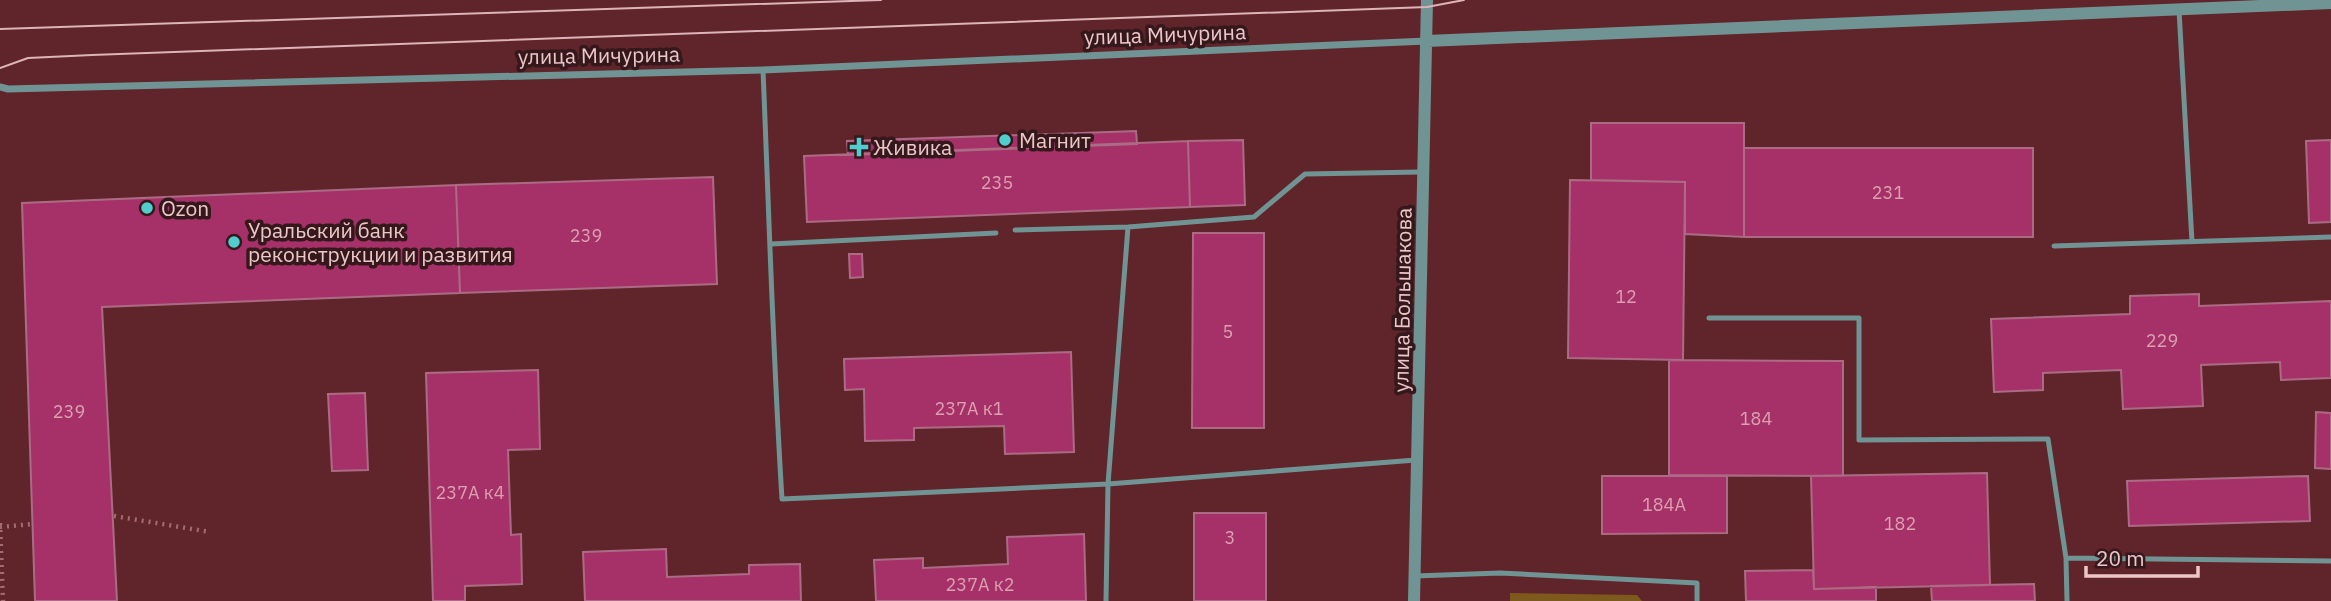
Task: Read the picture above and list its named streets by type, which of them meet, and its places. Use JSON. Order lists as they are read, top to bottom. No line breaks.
{"streets":{"street":["улица Мичурина","улица Большакова"]},"crossings":[["улица Мичурина","улица Большакова"]],"places":{"other":["Магнит","Ozon","Уральский банк реконструкции и развития"],"health":["Живика"]},"house_numbers":["235","231","239","12","5","229","237А к1","239","184","237А к4","184А","182","3","237А к2"],"scale_bar":"20 m"}
